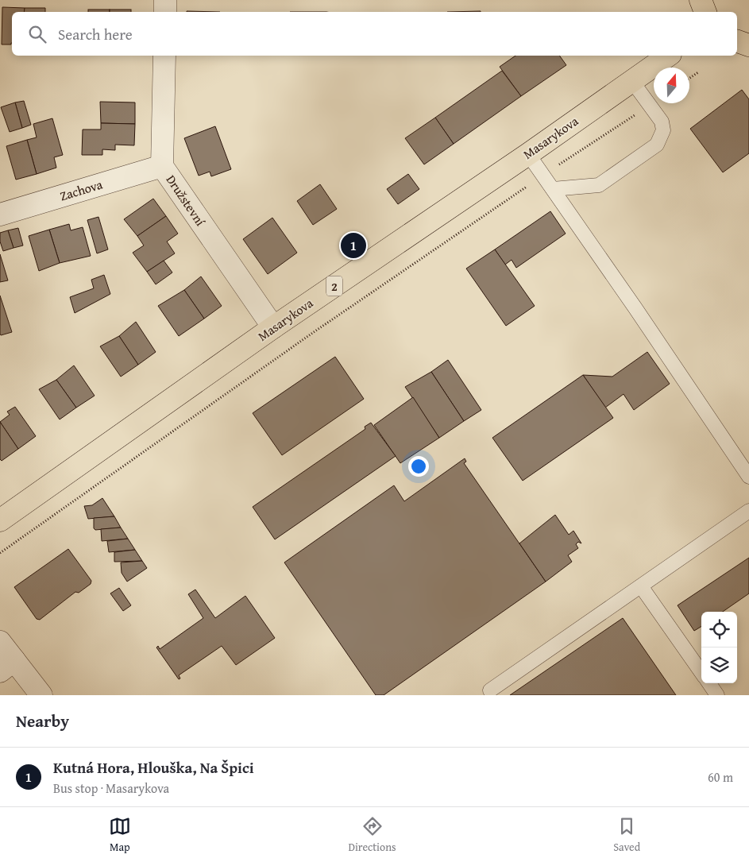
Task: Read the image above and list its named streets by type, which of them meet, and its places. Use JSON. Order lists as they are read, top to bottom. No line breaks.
{"streets":{"main road":["Masarykova","2"],"street":["Zachova","Družstevní"]},"crossings":[["Masarykova","Družstevní"],["Zachova","Družstevní"]],"north":"top","page":{"search":"Search here","pins":"1","heading":"Nearby","list":[{"mark":"1","name":"Kutná Hora, Hlouška, Na Špici","note":"Bus stop · Masarykova","value":"60 m"}],"nav":["Map","Directions","Saved"]}}
